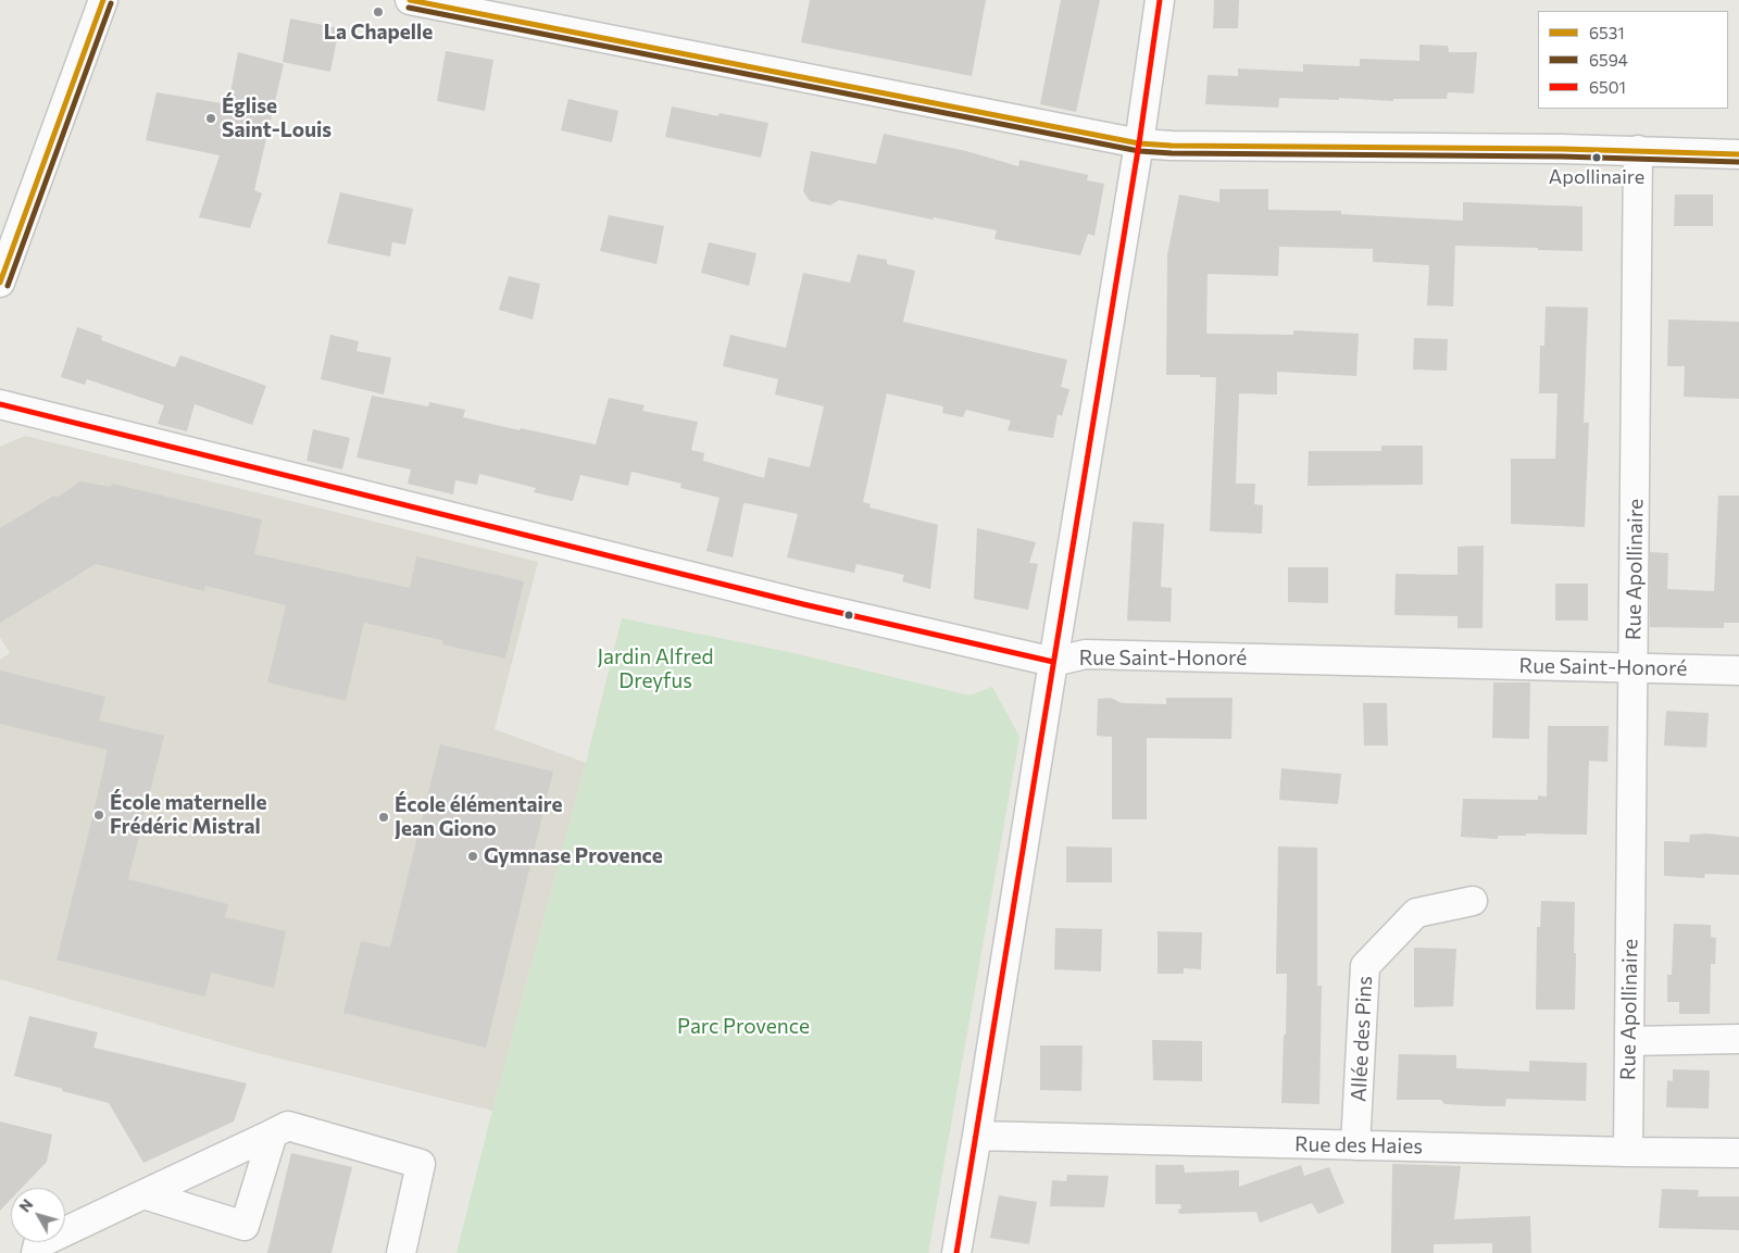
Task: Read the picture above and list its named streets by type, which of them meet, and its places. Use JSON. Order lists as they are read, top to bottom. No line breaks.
{"streets":{"street":["Rue Apollinaire","Rue Saint-Honoré","Allée des Pins","Rue des Haies"]},"crossings":[["Rue Apollinaire","Rue Saint-Honoré"],["Rue Apollinaire","Rue des Haies"],["Allée des Pins","Rue des Haies"]],"parks":["Jardin Alfred Dreyfus","Parc Provence"],"places":["La Chapelle","Église Saint-Louis","Apollinaire","École maternelle Frédéric Mistral","École élémentaire Jean Giono","Gymnase Provence"],"lines":["transit line 6531","transit line 6501","transit line 6594"],"legend":["6531","6594","6501"],"north":"top left"}
